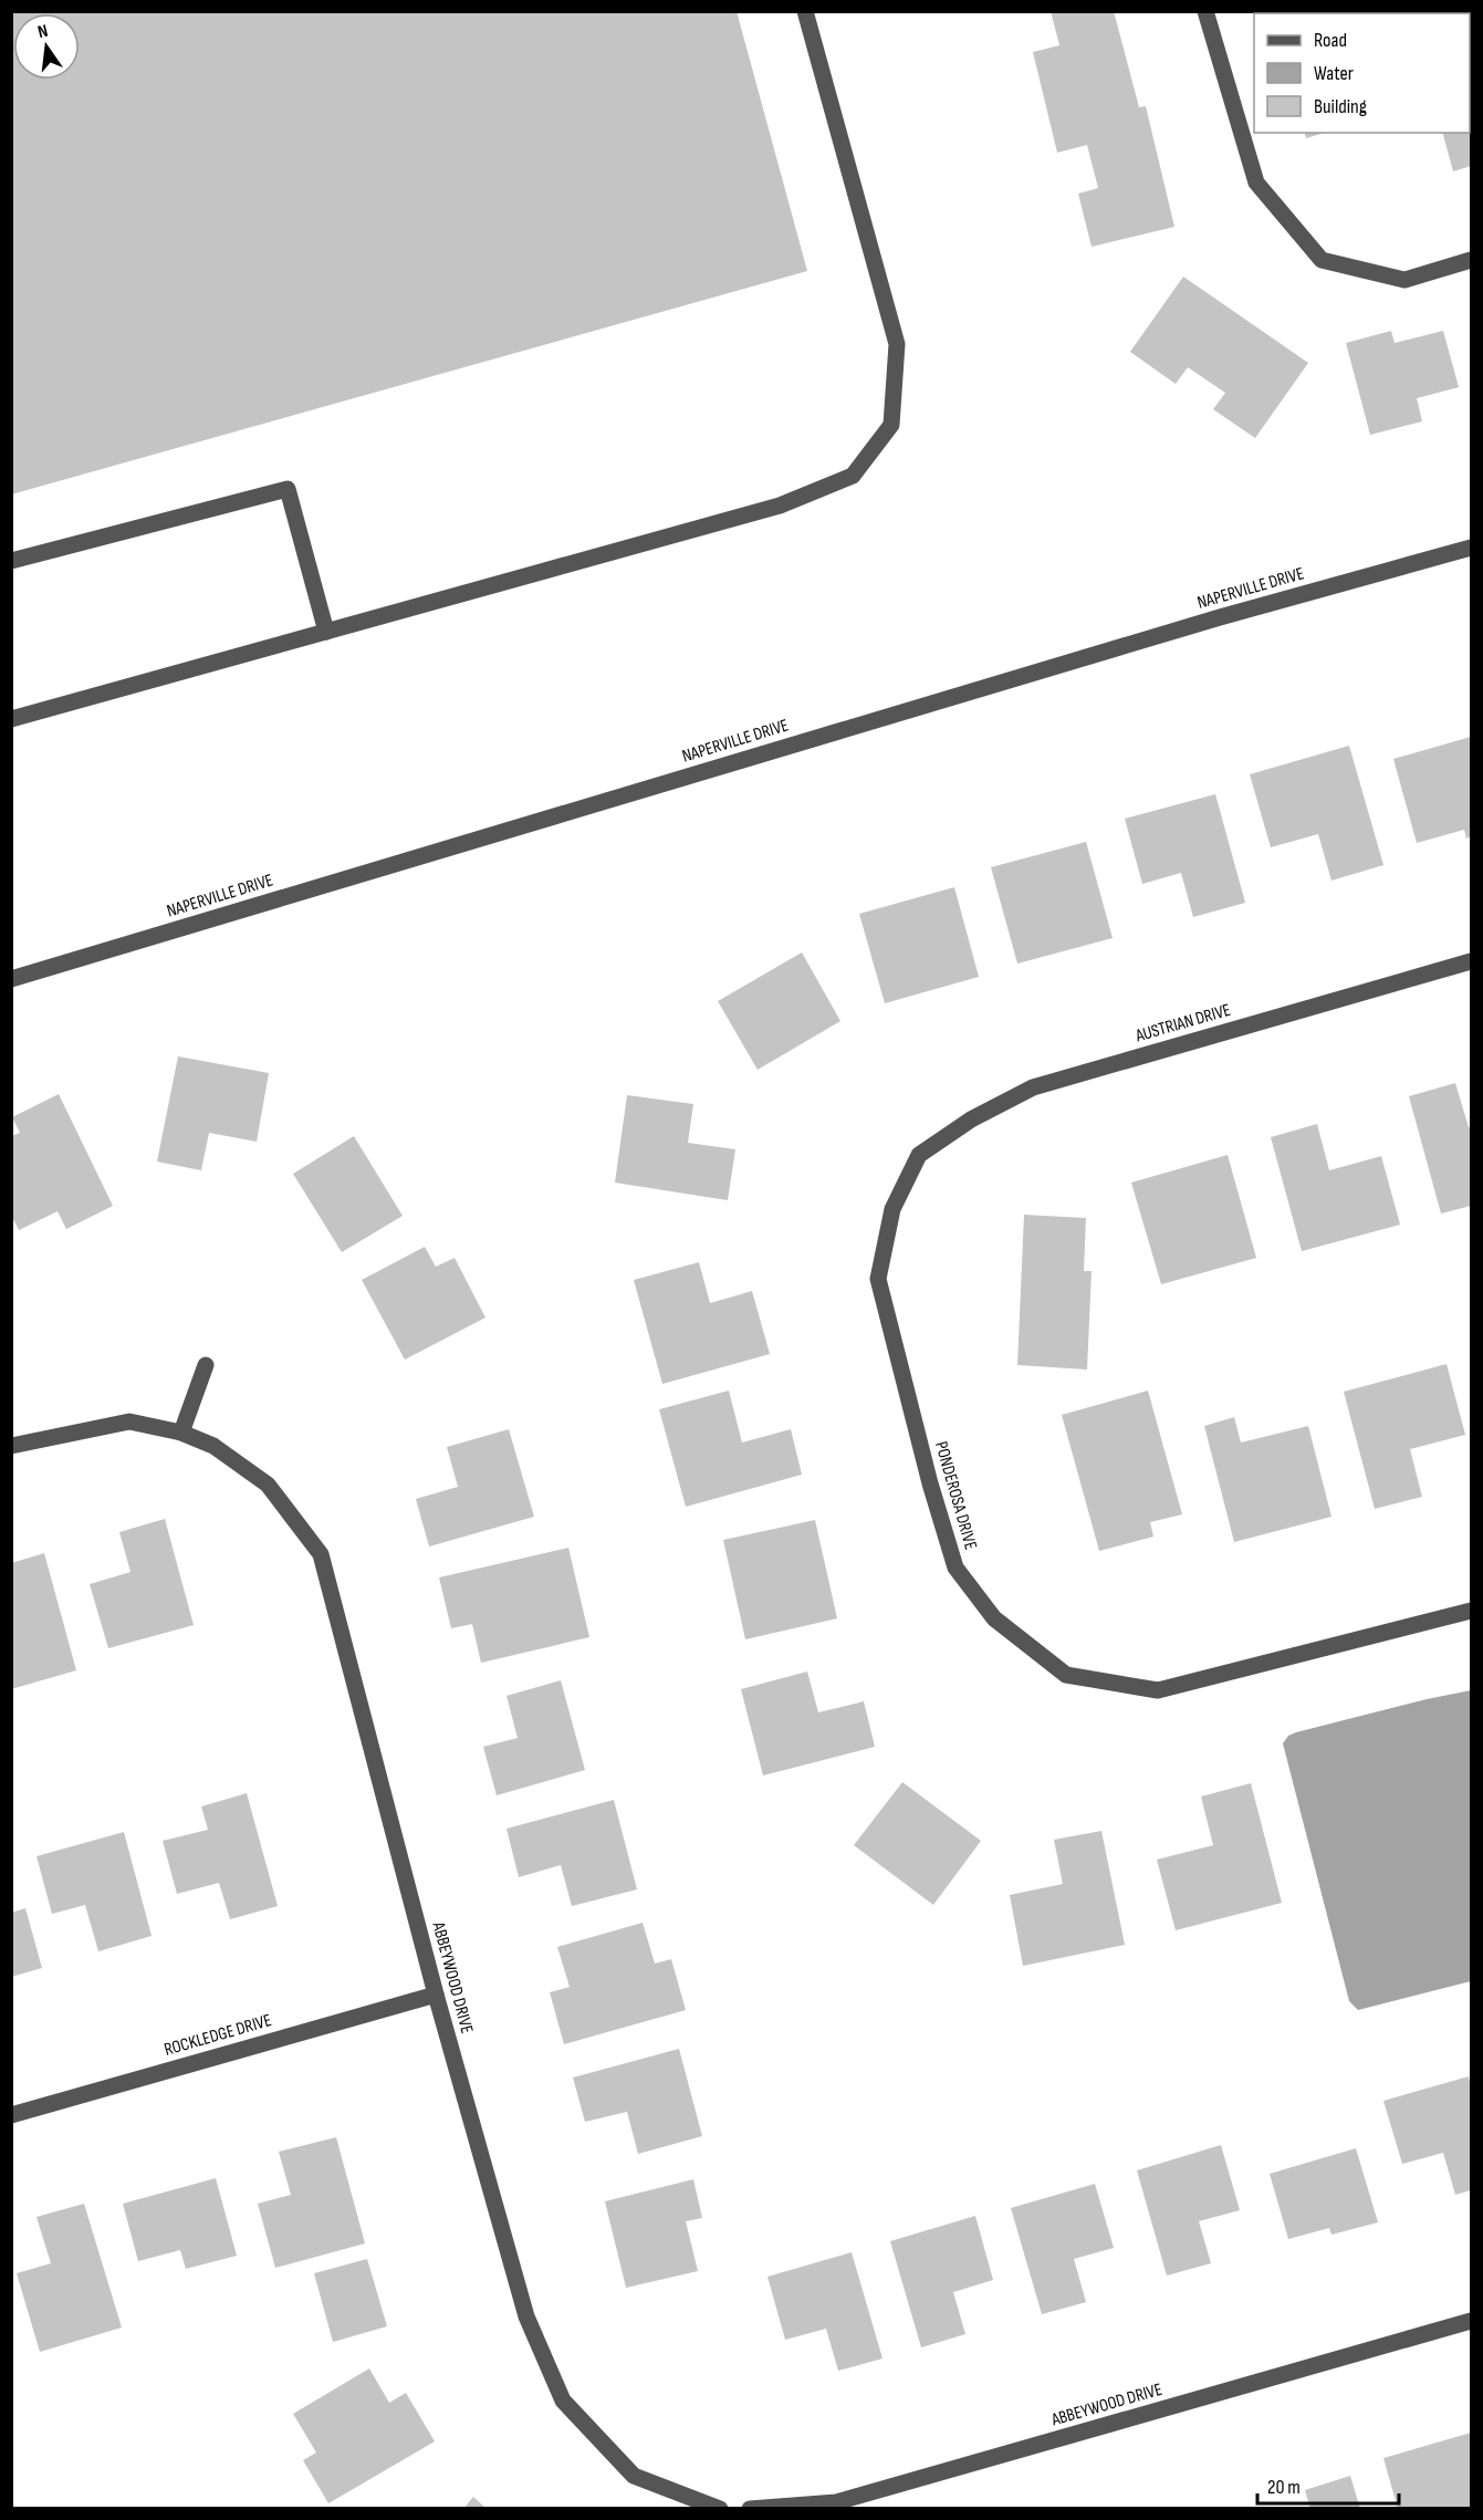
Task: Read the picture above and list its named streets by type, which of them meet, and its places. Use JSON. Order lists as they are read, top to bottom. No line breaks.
{"streets":{"street":["NAPERVILLE DRIVE","AUSTRIAN DRIVE","PONDEROSA DRIVE","ABBEYWOOD DRIVE","ROCKLEDGE DRIVE"]},"crossings":[["AUSTRIAN DRIVE","PONDEROSA DRIVE"],["ABBEYWOOD DRIVE","ROCKLEDGE DRIVE"]],"legend":["Road","Water","Building"],"scale_bar":"20 m","north":"top"}
